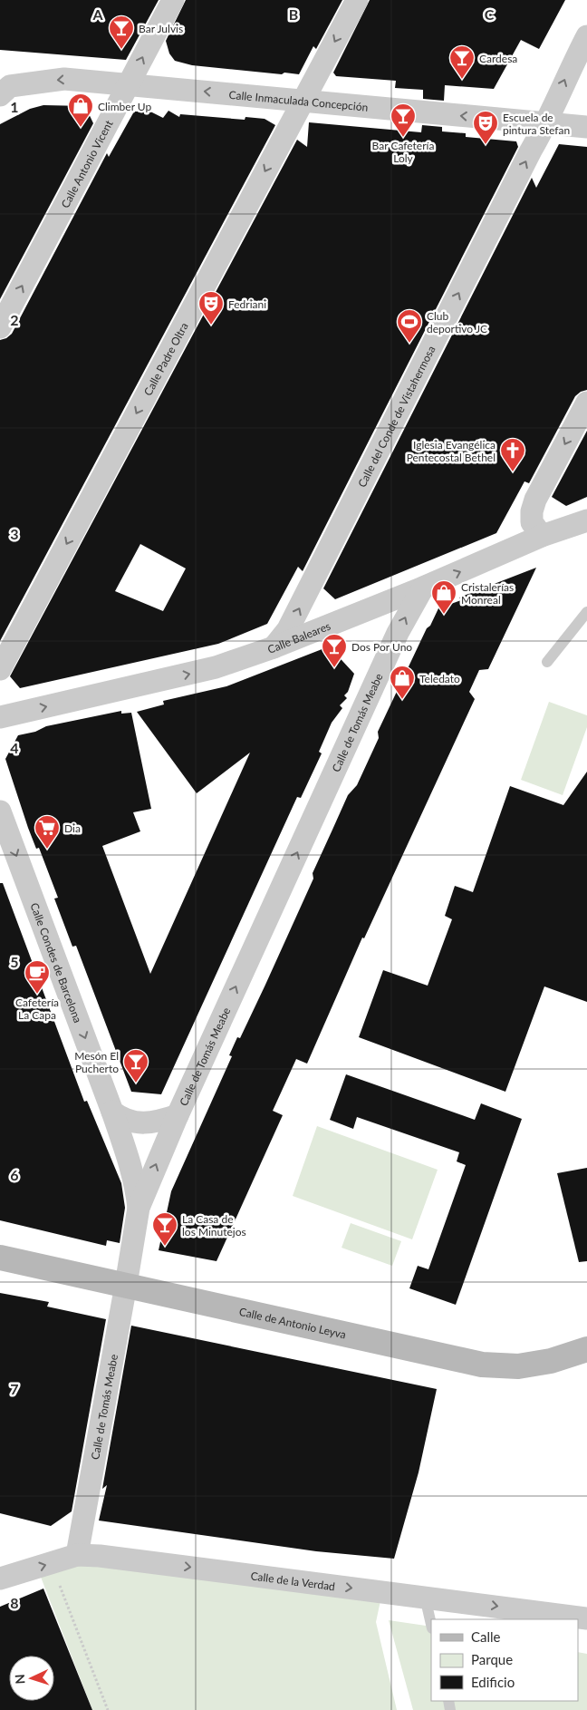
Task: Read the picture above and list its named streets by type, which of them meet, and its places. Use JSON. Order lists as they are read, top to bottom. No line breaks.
{"streets":{"main road":["Calle de Antonio Leyva"],"street":["Calle Inmaculada Concepción","Calle Antonio Vicent","Calle Padre Oltra","Calle del Conde de Vistahermosa","Calle Baleares","Calle de Tomás Meabe","Calle Condes de Barcelona","Calle de la Verdad"]},"crossings":[["Calle Inmaculada Concepción","Calle Antonio Vicent"],["Calle Inmaculada Concepción","Calle Padre Oltra"],["Calle Inmaculada Concepción","Calle del Conde de Vistahermosa"],["Calle del Conde de Vistahermosa","Calle Baleares"],["Calle Baleares","Calle de Tomás Meabe"],["Calle de Tomás Meabe","Calle Condes de Barcelona"],["Calle de Tomás Meabe","Calle de Antonio Leyva"],["Calle de Tomás Meabe","Calle de la Verdad"]],"one_way":["Calle Inmaculada Concepción","Calle Antonio Vicent","Calle Padre Oltra","Calle del Conde de Vistahermosa","Calle Baleares","Calle de Tomás Meabe","Calle Condes de Barcelona","Calle de la Verdad"],"places":{"bar":["Bar Julvis","Cardesa","Bar Cafetería Loly","Dos Por Uno","Mesón El Pucherto","La Casa de los Minutejos"],"shop":["Climber Up","Cristalerías Monreal","Teledato"],"theatre":["Escuela de pintura Stefan","Fedriani"],"sports":["Club deportivo JC"],"church":["Iglesia Evangélica Pentecostal Bethel"],"supermarket":["Dia"],"cafe":["Cafetería La Capa"]},"legend":["Calle","Parque","Edificio"],"north":"left","grid":{"columns":["A","B","C"],"rows":["1","2","3","4","5","6","7","8"]}}
